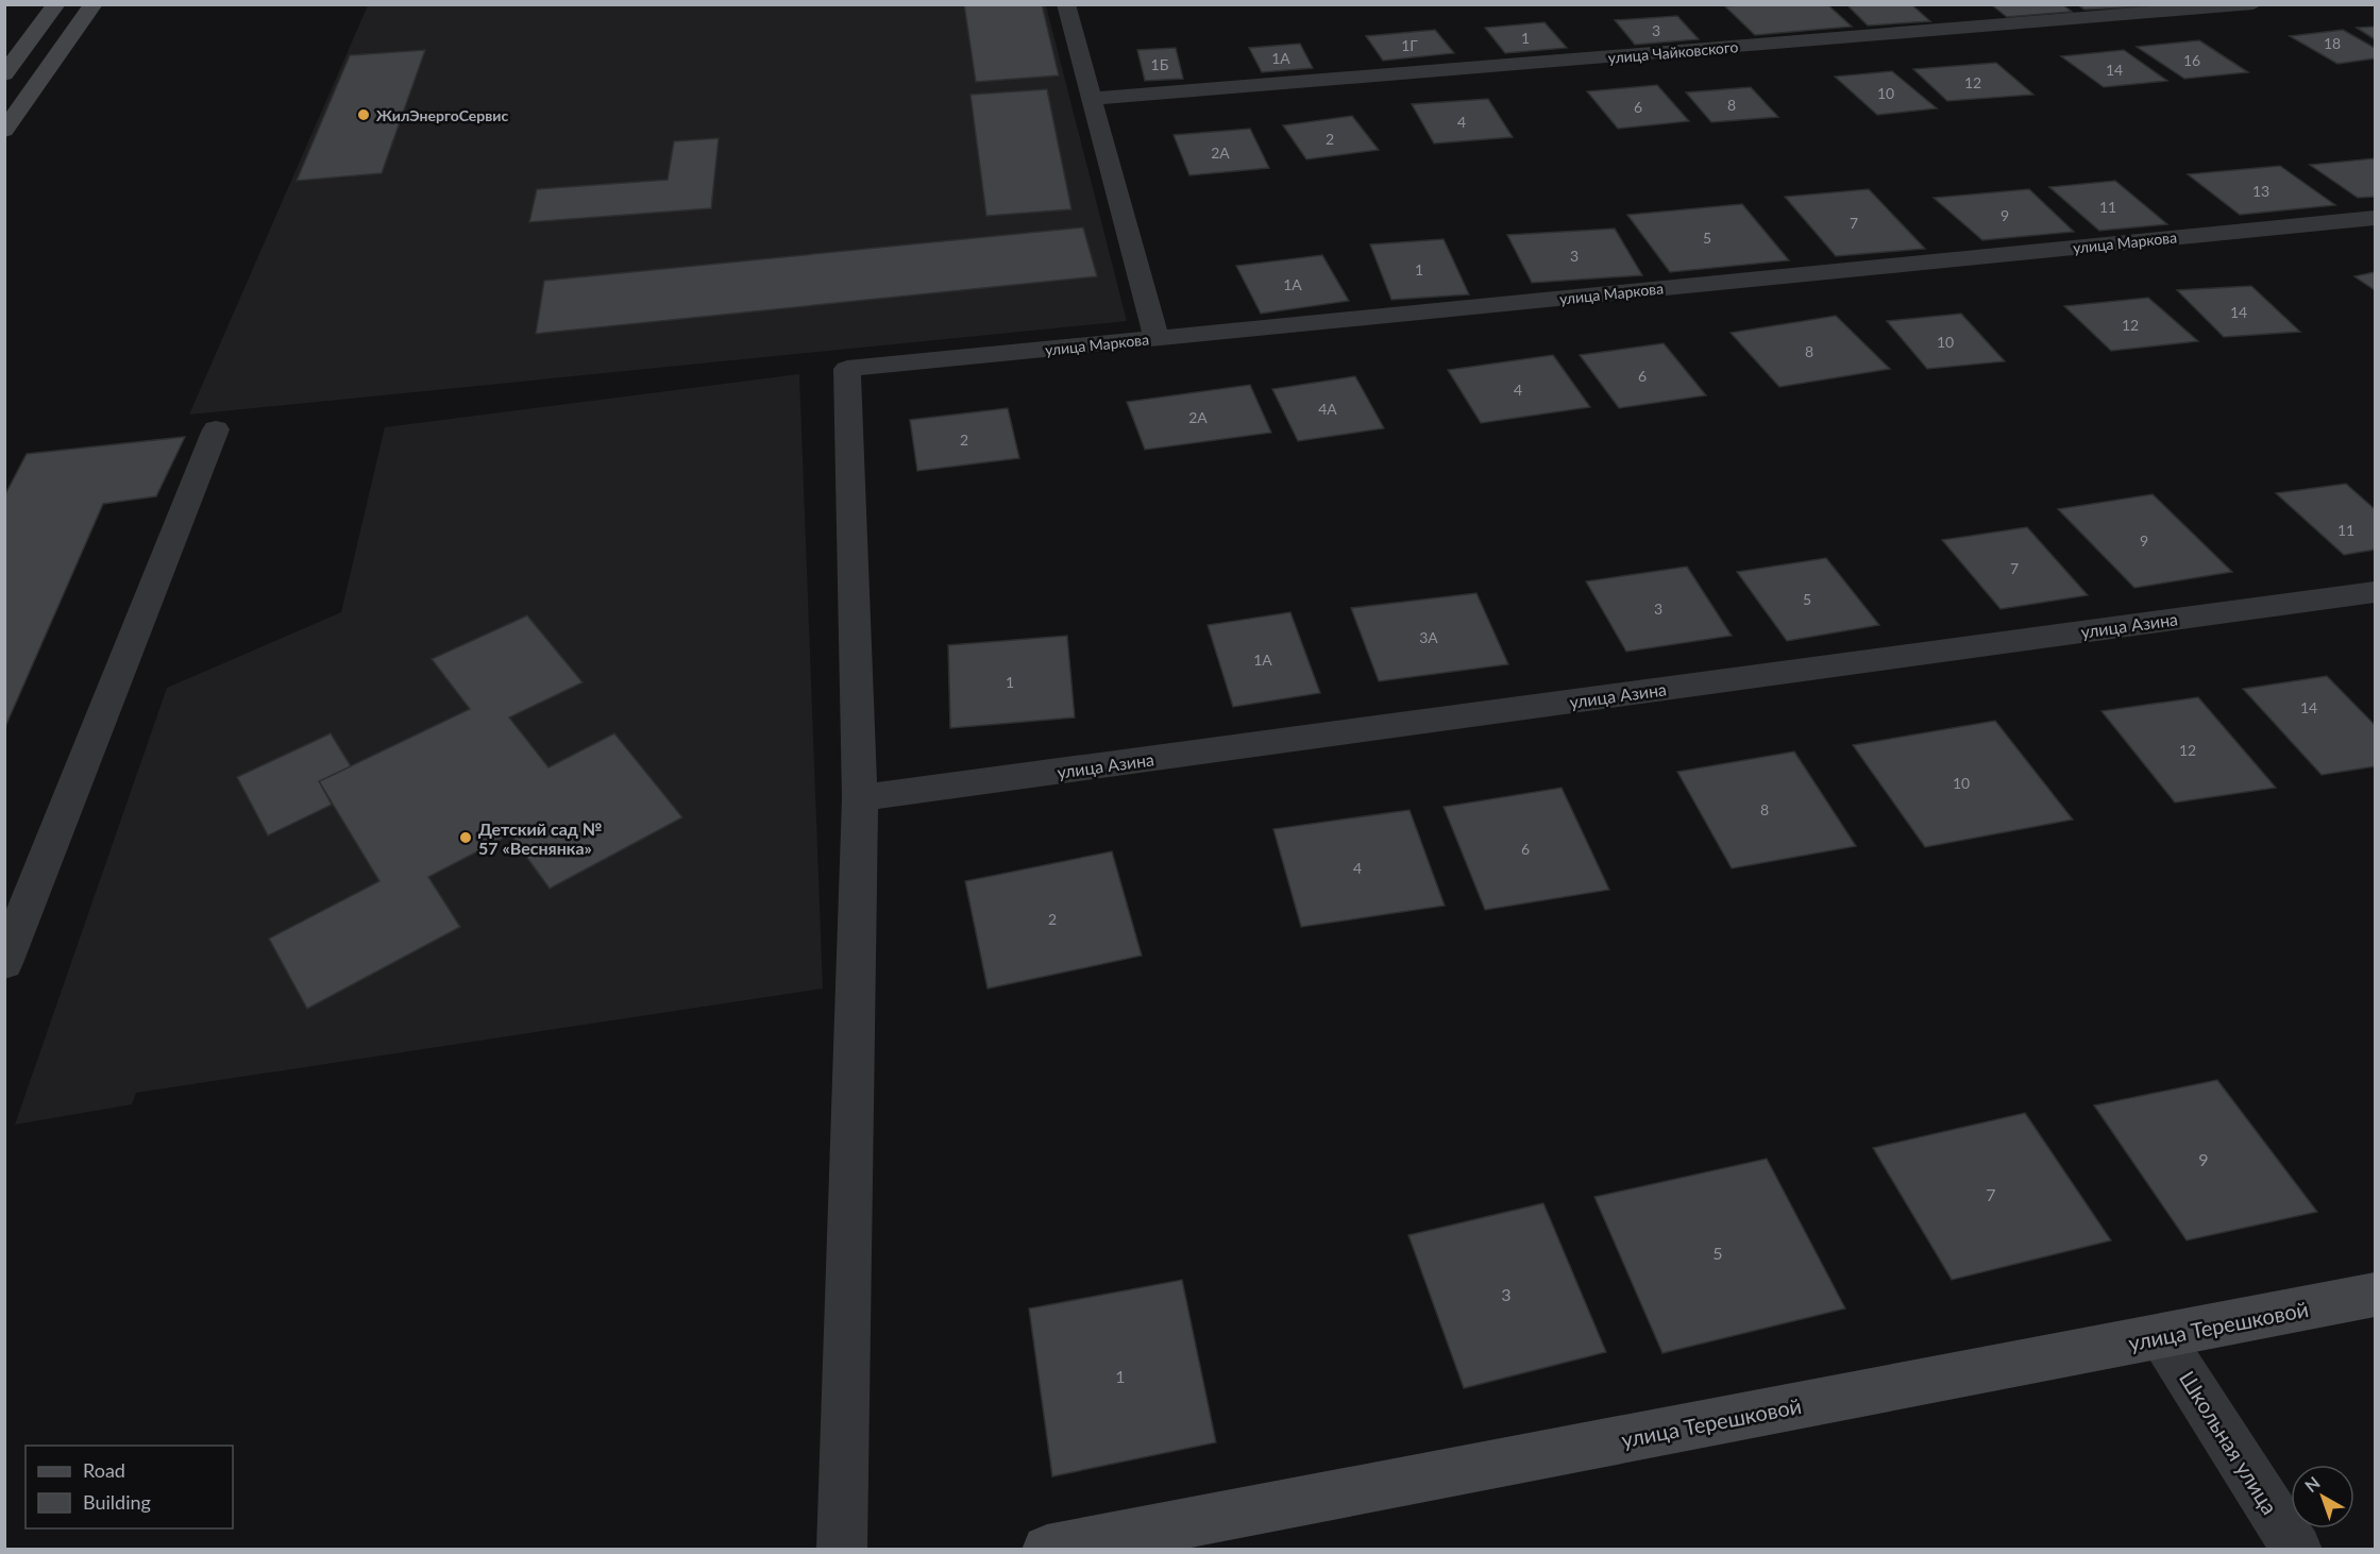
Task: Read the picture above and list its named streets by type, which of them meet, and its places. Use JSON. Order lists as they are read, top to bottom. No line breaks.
{"streets":{"street":["улица Чайковского","улица Маркова","улица Азина","улица Терешковой","Школьная улица"]},"crossings":[["улица Маркова","улица Азина"],["улица Терешковой","Школьная улица"]],"places":["ЖилЭнергоСервис","Детский сад № 57 «Веснянка»"],"house_numbers":["3","1","18","1Г","1А","16","1Б","14","12","10","8","6","4","2","2А","13","11","9","7","5","3","1","1А","14","12","10","8","6","4","4А","2А","2","11","9","7","5","3","3А","1А","1","14","12","10","8","6","4","2","9","7","5","3","1"],"legend":["Road","Building"],"north":"top left"}
